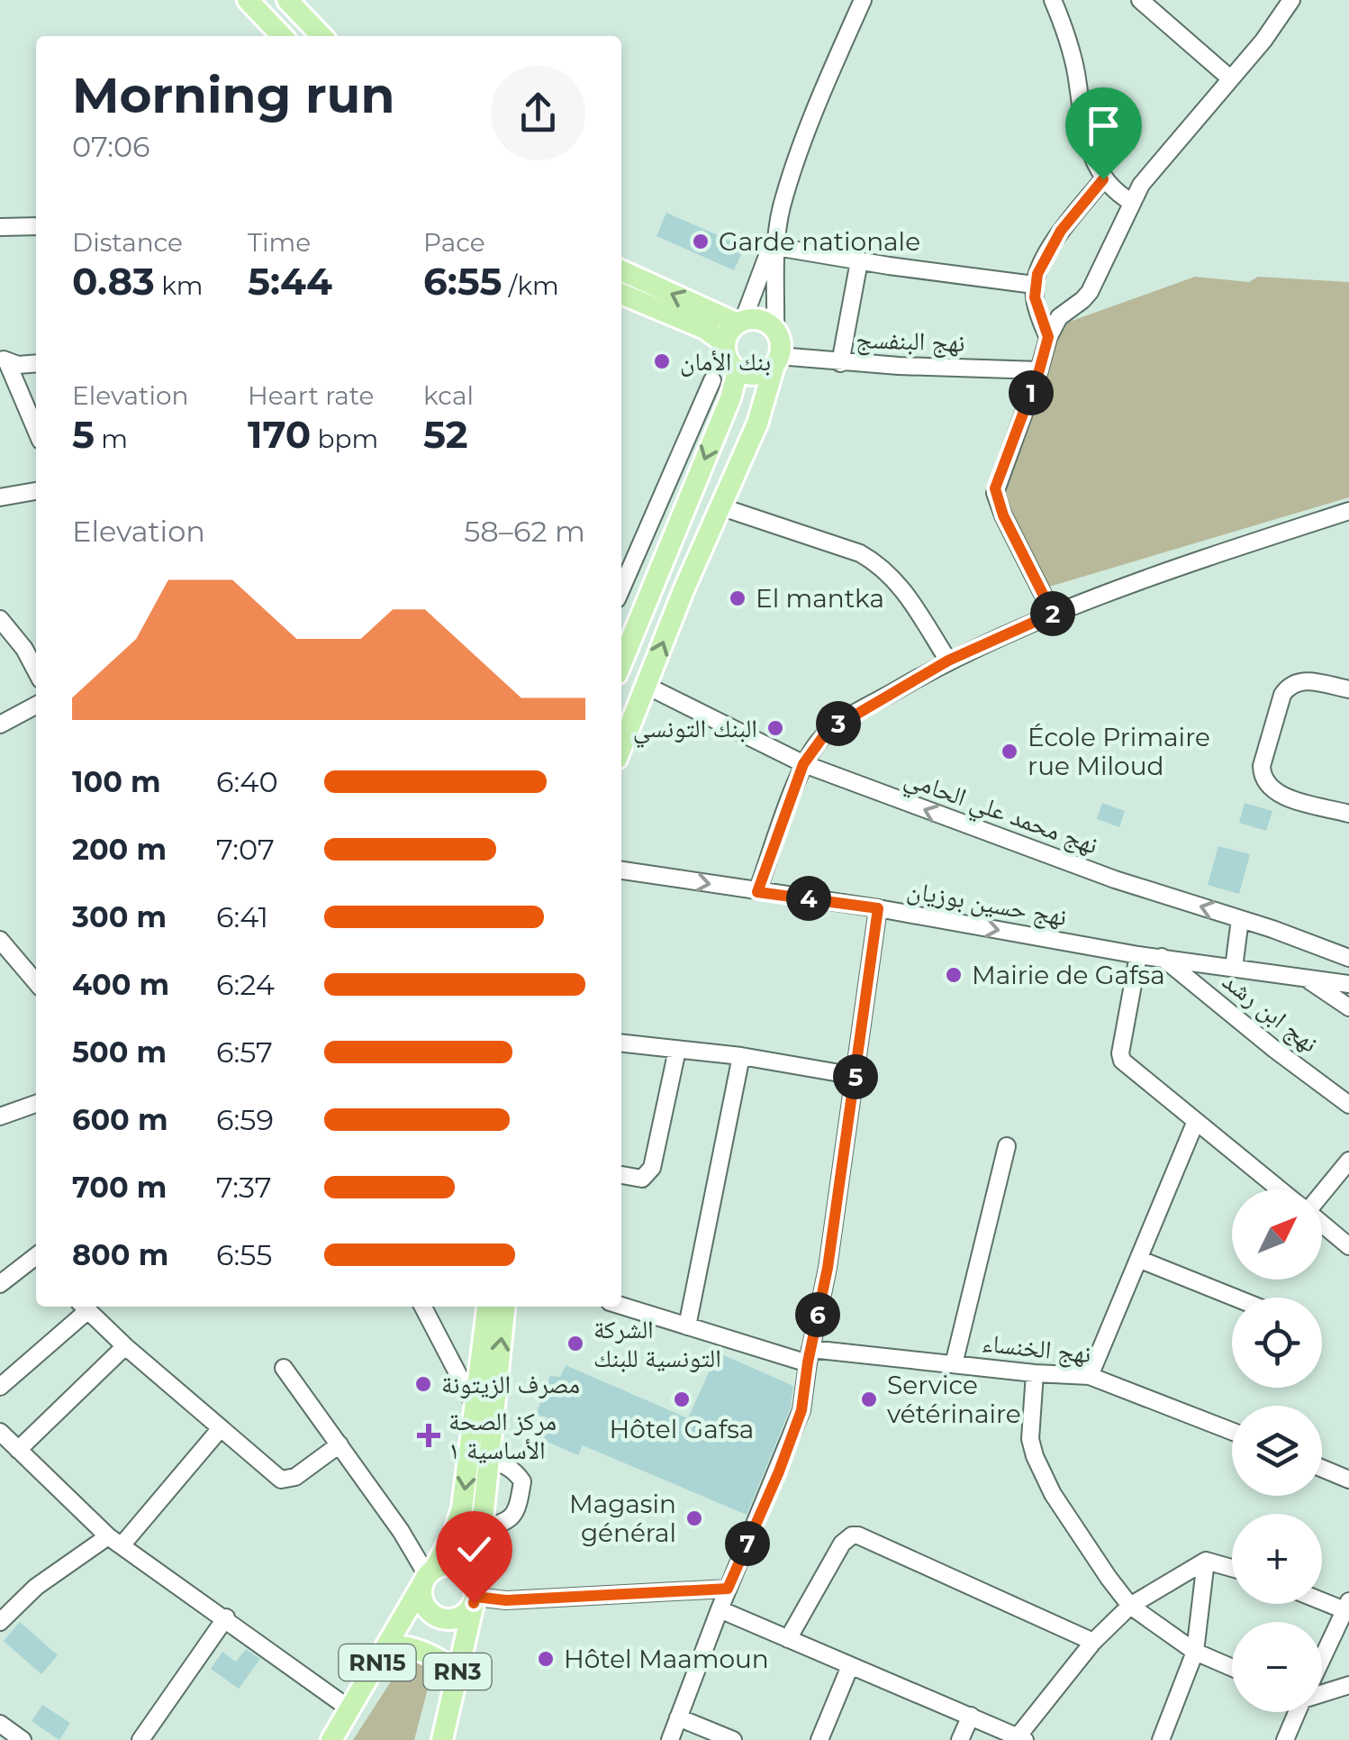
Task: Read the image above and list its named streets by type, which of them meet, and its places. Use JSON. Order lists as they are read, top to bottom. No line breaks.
{"streets":{"main road":["RN15","RN3"],"street":["نهج البنفسج","نهج محمد علي الحامي","نهج حسين بوزيان","نهج ابن رشد","نهج الخنساء"]},"crossings":[["نهج حسين بوزيان","نهج ابن رشد"],["RN15","RN3"]],"one_way":["نهج محمد علي الحامي","نهج حسين بوزيان"],"places":{"other":["Garde nationale","بنك الأمان","El mantka","البنك التونسي","École Primaire rue Miloud","Mairie de Gafsa","الشركة التونسية للبنك","مصرف الزيتونة","Hôtel Gafsa","Service vétérinaire","Magasin général","Hôtel Maamoun"],"health":["مركز الصحة الأساسية ١"]},"north":"top right","page":{"heading":["Morning run","07:06"],"stats":[["Distance","0.83 km"],["Time","5:44"],["Pace","6:55 /km"],["Elevation","5 m"],["Heart rate","170 bpm"],["kcal","52"]],"pins":["1","2","3","4","5","6","7"],"chart":["Elevation","58–62 m"],"list":[{"name":"100 m","note":"6:40"},{"name":"200 m","note":"7:07"},{"name":"300 m","note":"6:41"},{"name":"400 m","note":"6:24"},{"name":"500 m","note":"6:57"},{"name":"600 m","note":"6:59"},{"name":"700 m","note":"7:37"},{"name":"800 m","note":"6:55"}],"map_buttons":["+","−"]}}
